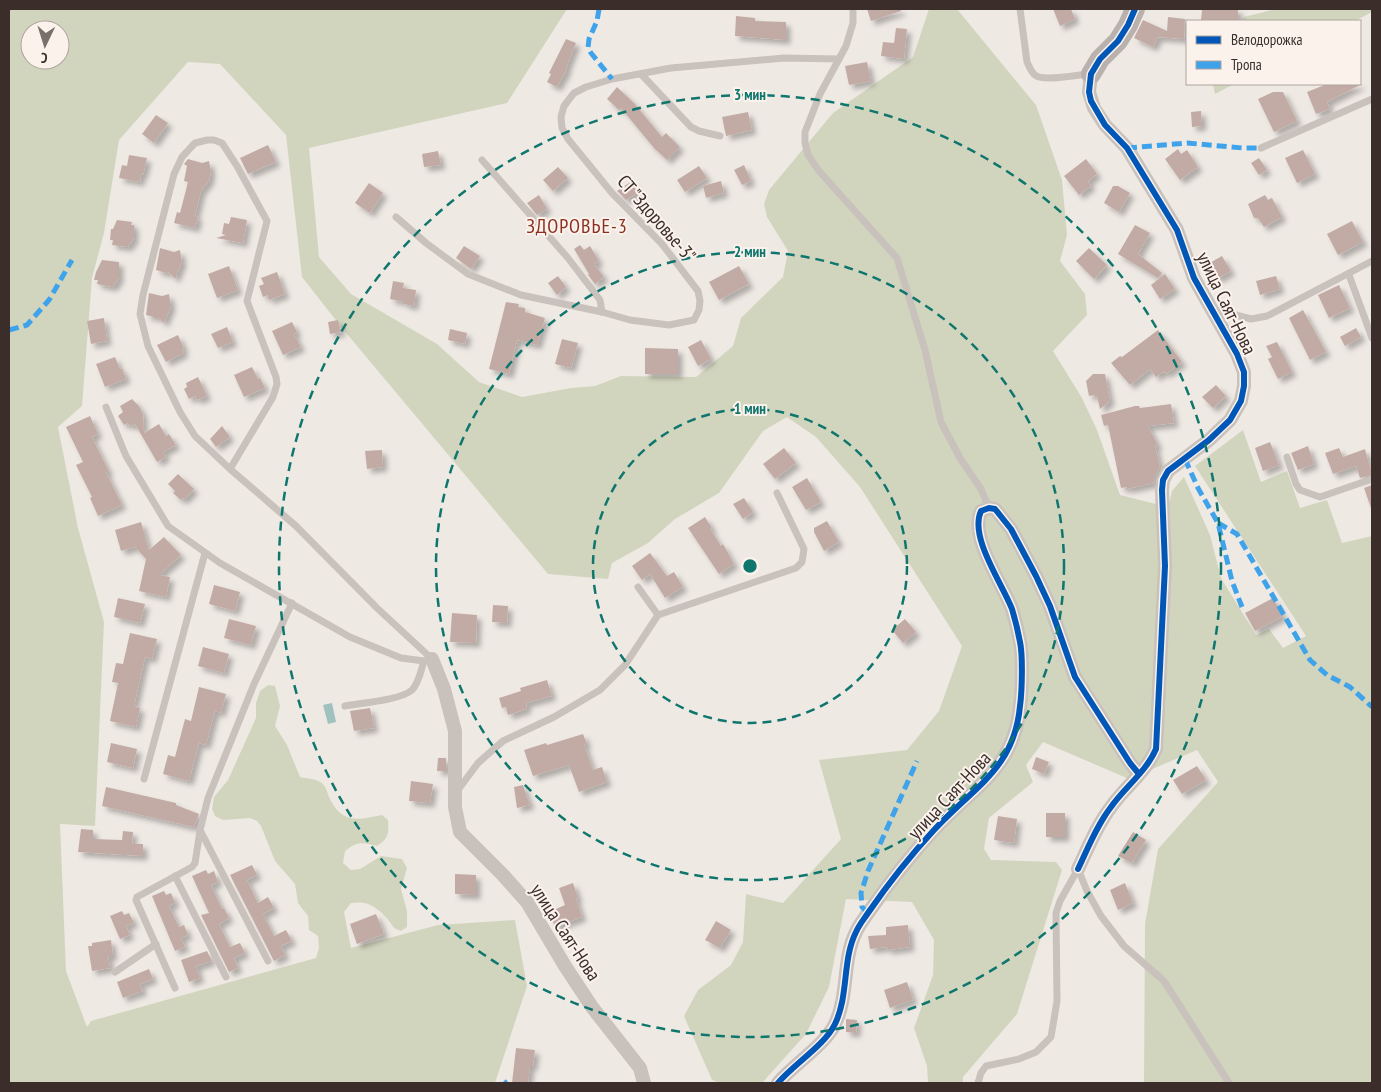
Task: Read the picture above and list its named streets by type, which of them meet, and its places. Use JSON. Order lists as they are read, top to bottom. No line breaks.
{"streets":{"street":["улица Саят-Нова"],"lane":["СТ \"Здоровье-3\""]},"districts":["ЗДОРОВЬЕ-3"],"legend":["Велодорожка","Тропа"],"north":"bottom","rings":["3 мин","2 мин","1 мин"]}
